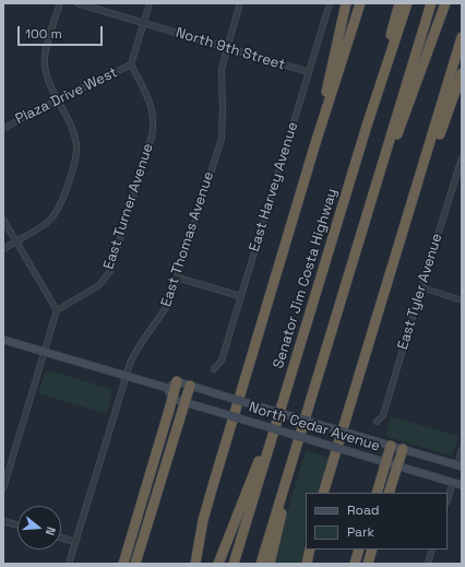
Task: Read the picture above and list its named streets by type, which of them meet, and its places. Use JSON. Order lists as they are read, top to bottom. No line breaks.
{"streets":{"highway":["Senator Jim Costa Highway"],"main road":["North Cedar Avenue"],"street":["North 9th Street","Plaza Drive West","East Harvey Avenue","East Turner Avenue","East Thomas Avenue","East Tyler Avenue"]},"crossings":[["North 9th Street","East Harvey Avenue"],["North 9th Street","East Thomas Avenue"],["Plaza Drive West","East Turner Avenue"]],"legend":["Road","Park"],"scale_bar":"100 m","north":"right"}
